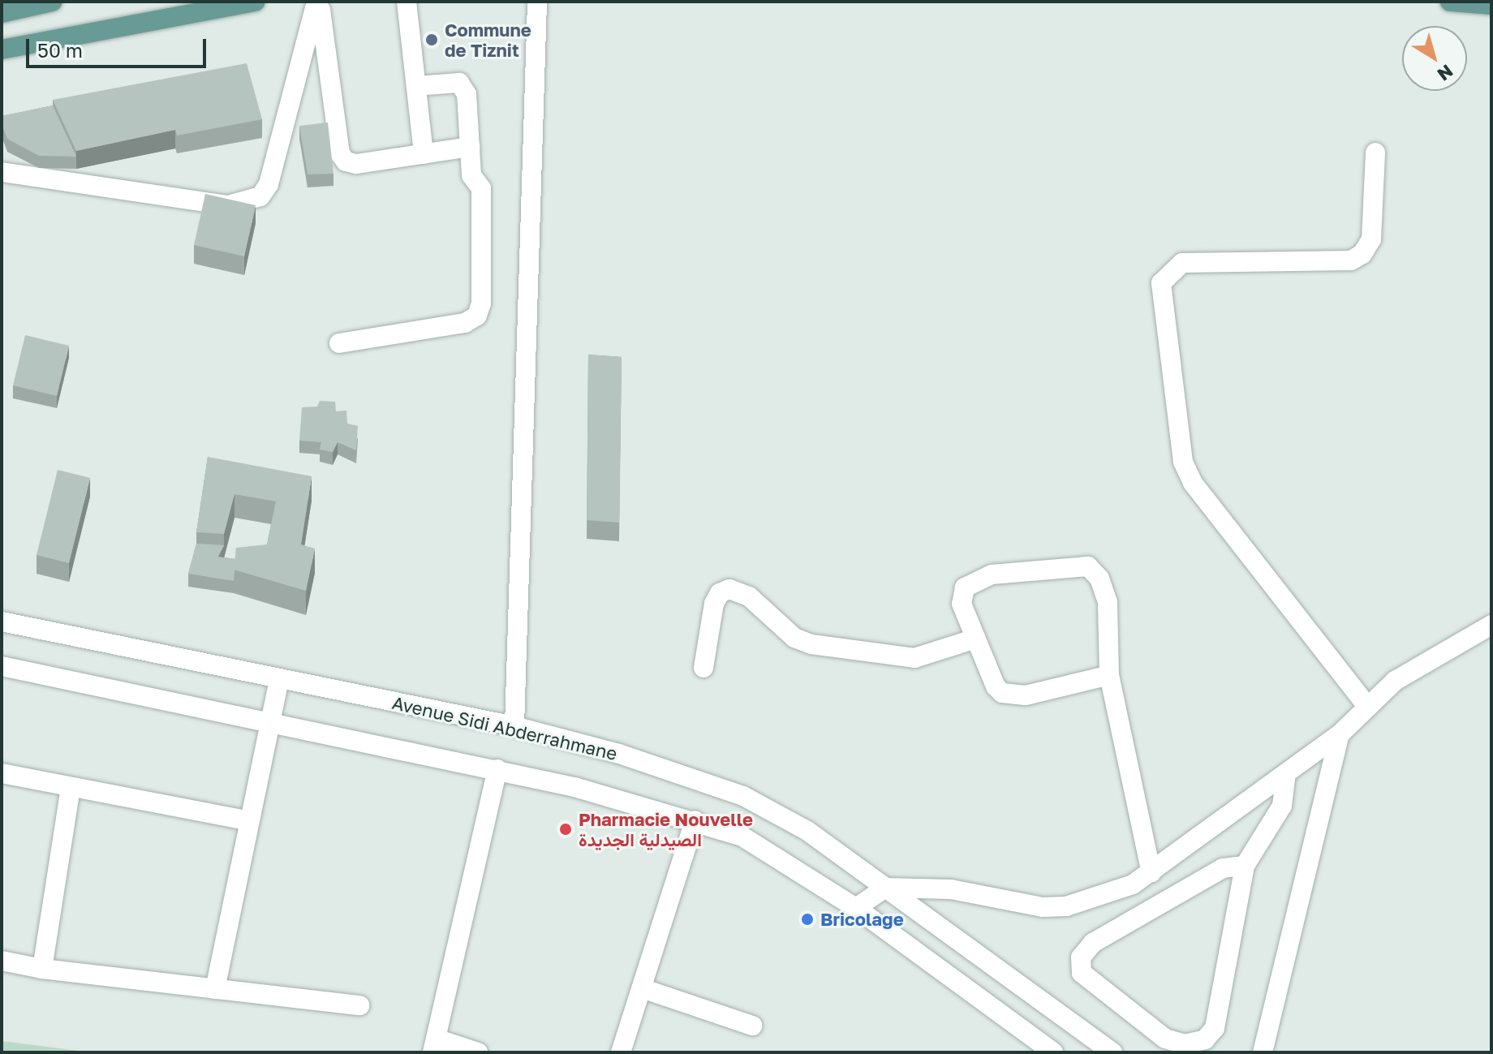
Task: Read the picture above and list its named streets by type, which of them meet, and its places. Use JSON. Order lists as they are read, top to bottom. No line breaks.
{"streets":{"street":["Avenue Sidi Abderrahmane"]},"places":["Commune de Tiznit","Pharmacie Nouvelle الصيدلية الجديدة","Bricolage"],"scale_bar":"50 m","north":"bottom right"}
